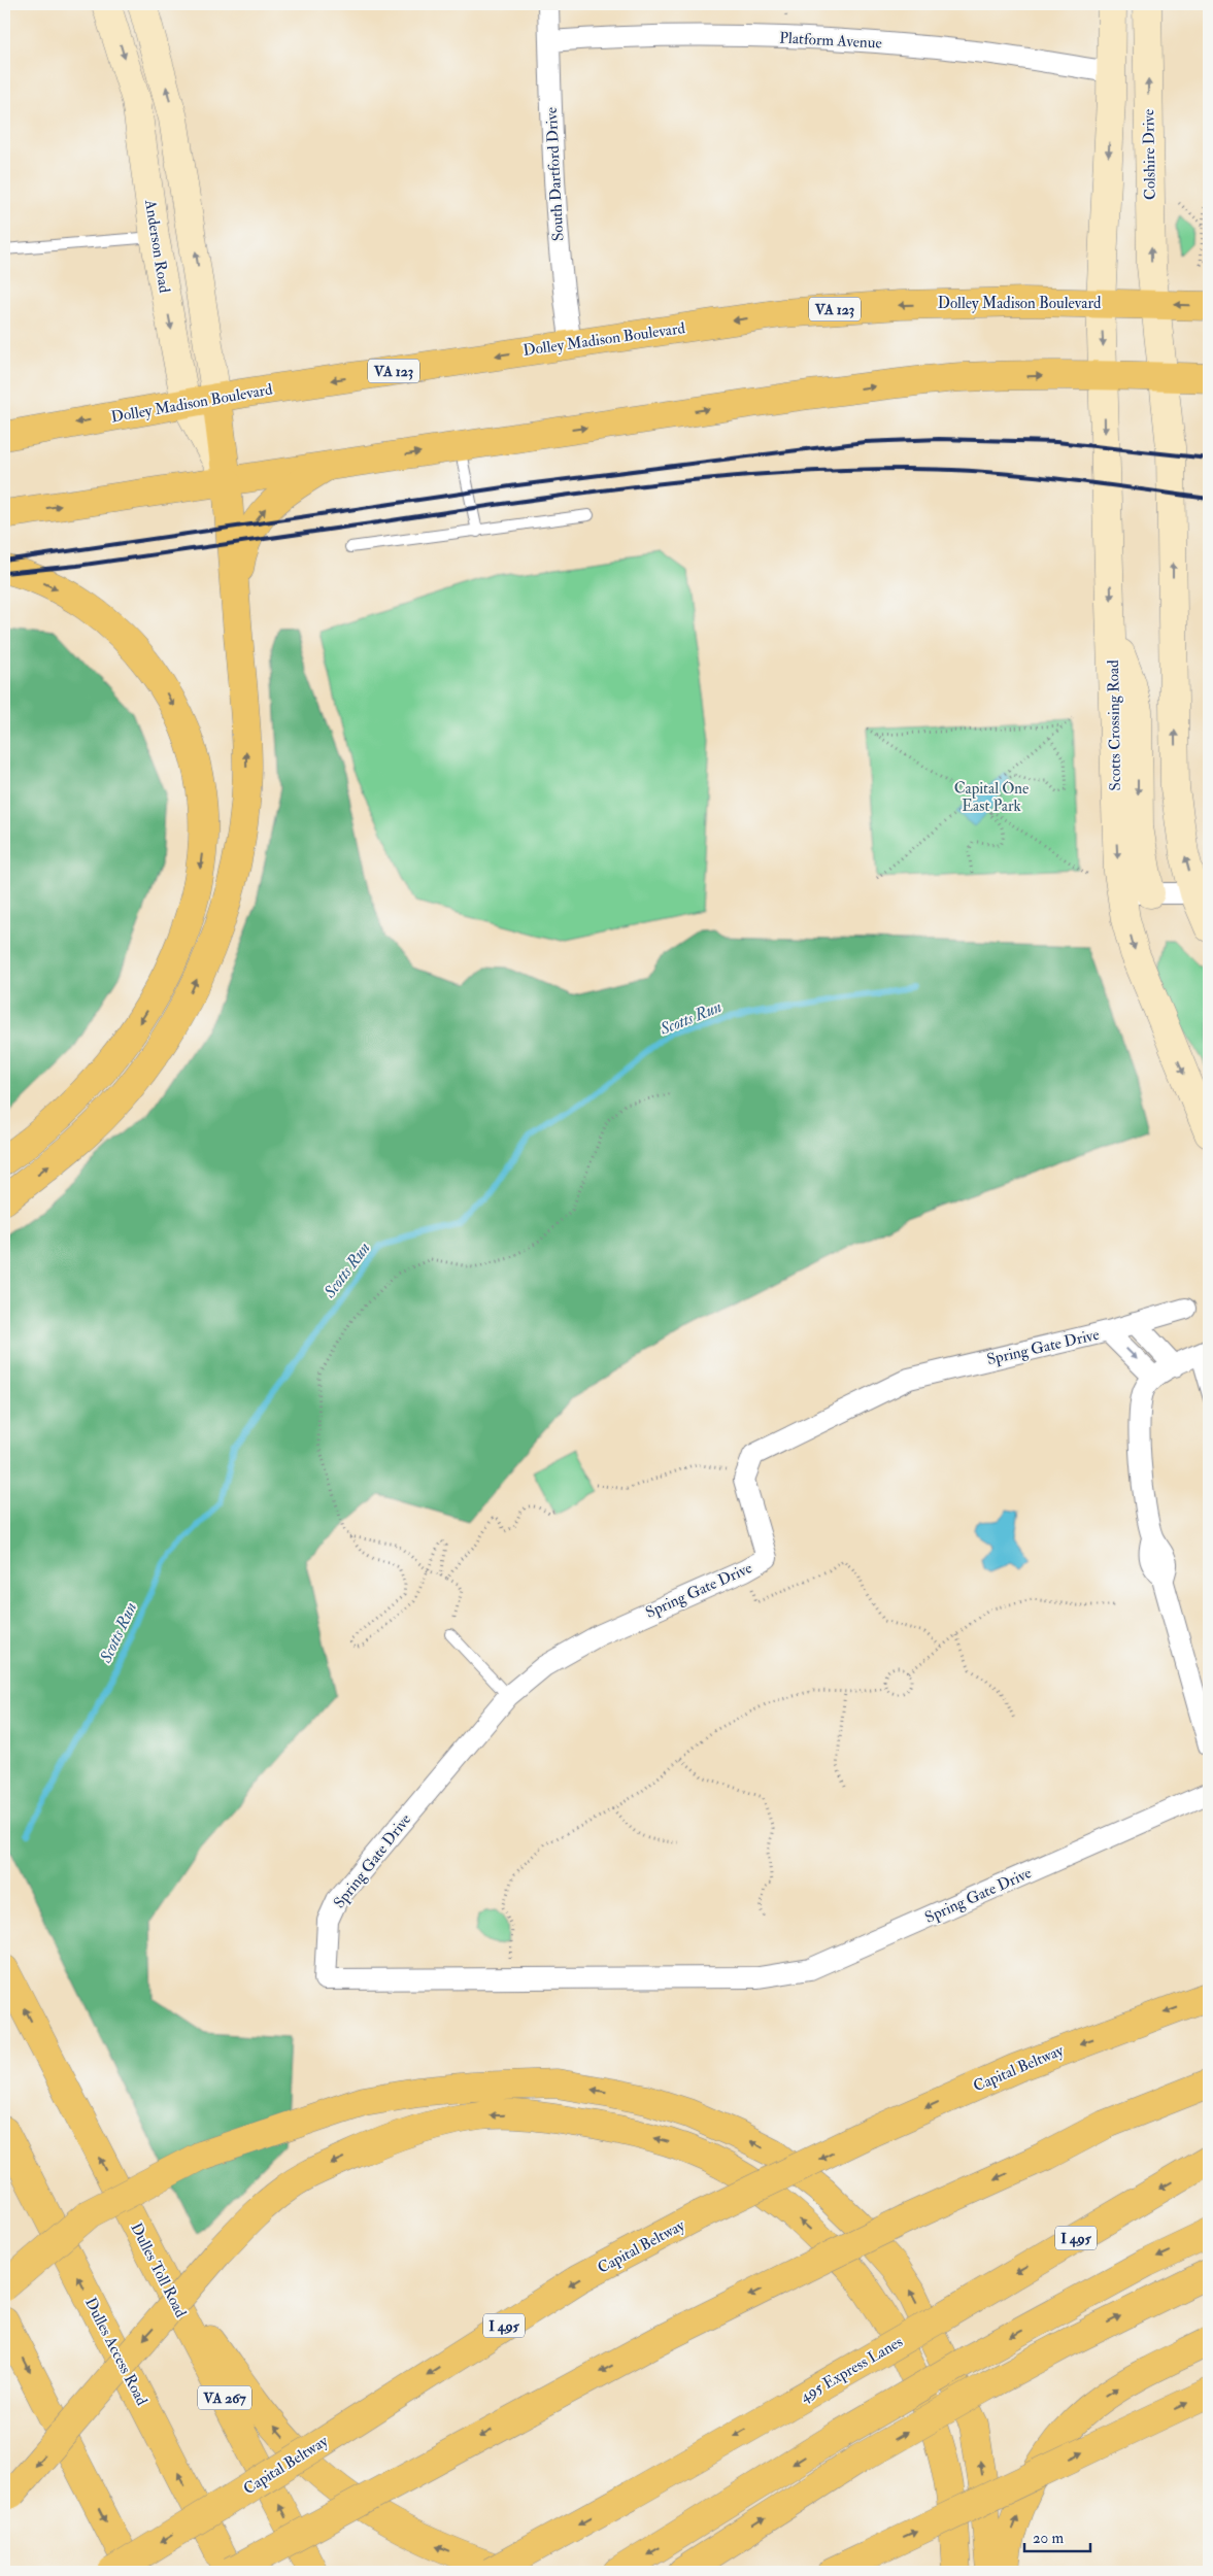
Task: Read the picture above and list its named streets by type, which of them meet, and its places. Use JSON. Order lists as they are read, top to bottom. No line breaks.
{"streets":{"main road":["Colshire Drive","Anderson Road","Dolley Madison Boulevard","VA 123","Scotts Crossing Road","Capital Beltway","I 495","Dulles Toll Road","Dulles Access Road","495 Express Lanes","VA 267"],"street":["Platform Avenue","South Dartford Drive","Spring Gate Drive"]},"crossings":[["Platform Avenue","South Dartford Drive"],["Colshire Drive","Dolley Madison Boulevard"],["South Dartford Drive","Dolley Madison Boulevard"],["Anderson Road","Dolley Madison Boulevard"],["Dolley Madison Boulevard","Scotts Crossing Road"]],"water":["Scotts Run"],"parks":["Capital One East Park"],"scale_bar":"20 m"}
